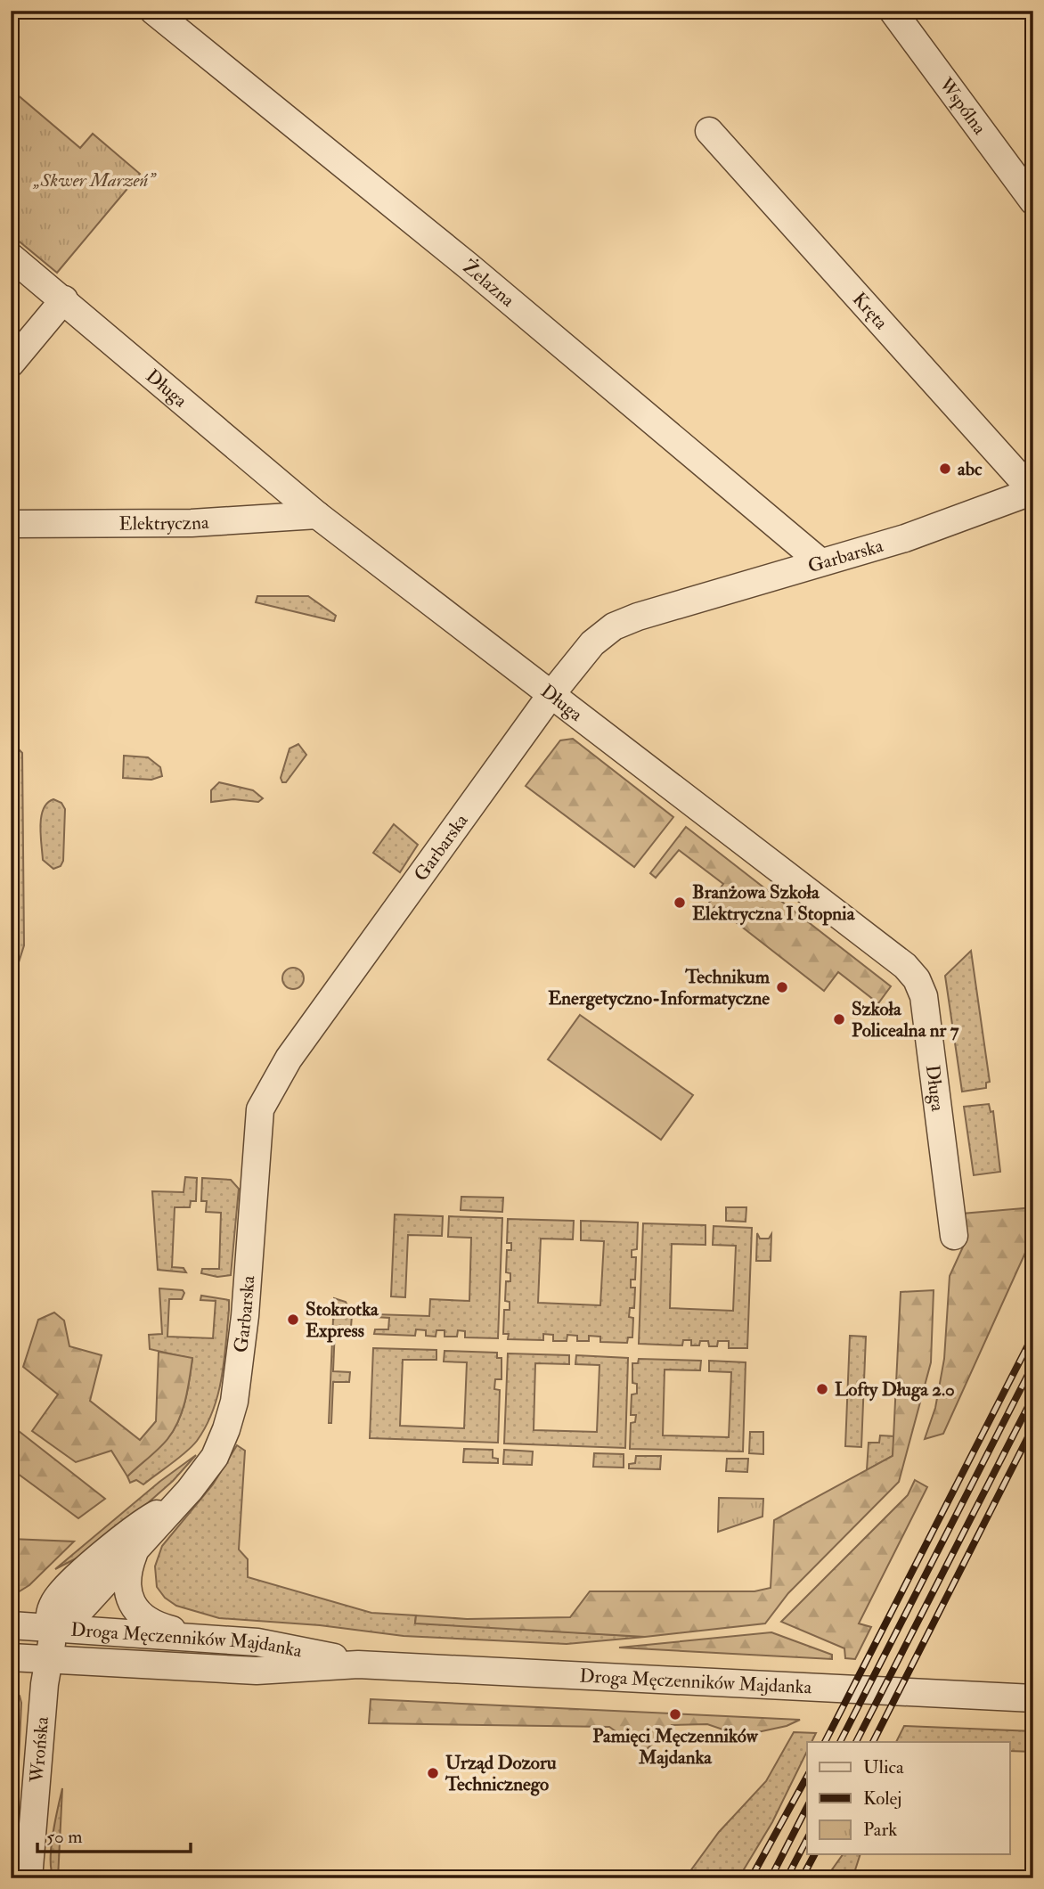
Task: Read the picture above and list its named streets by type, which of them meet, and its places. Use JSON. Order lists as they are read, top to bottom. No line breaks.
{"streets":{"street":["Wspólna","Żelazna","Kręta","Długa","Elektryczna","Garbarska","Droga Męczenników Majdanka","Wrońska"]},"crossings":[["Żelazna","Garbarska"],["Kręta","Garbarska"],["Długa","Elektryczna"],["Długa","Garbarska"],["Garbarska","Droga Męczenników Majdanka"],["Garbarska","Wrońska"],["Droga Męczenników Majdanka","Wrońska"]],"parks":["„Skwer Marzeń”"],"places":["abc","Branżowa Szkoła Elektryczna I Stopnia","Technikum Energetyczno-Informatyczne","Szkoła Policealna nr 7","Stokrotka Express","Lofty Długa 2.0","Pamięci Męczenników Majdanka","Urząd Dozoru Technicznego"],"legend":["Ulica","Kolej","Park"],"scale_bar":"50 m"}
